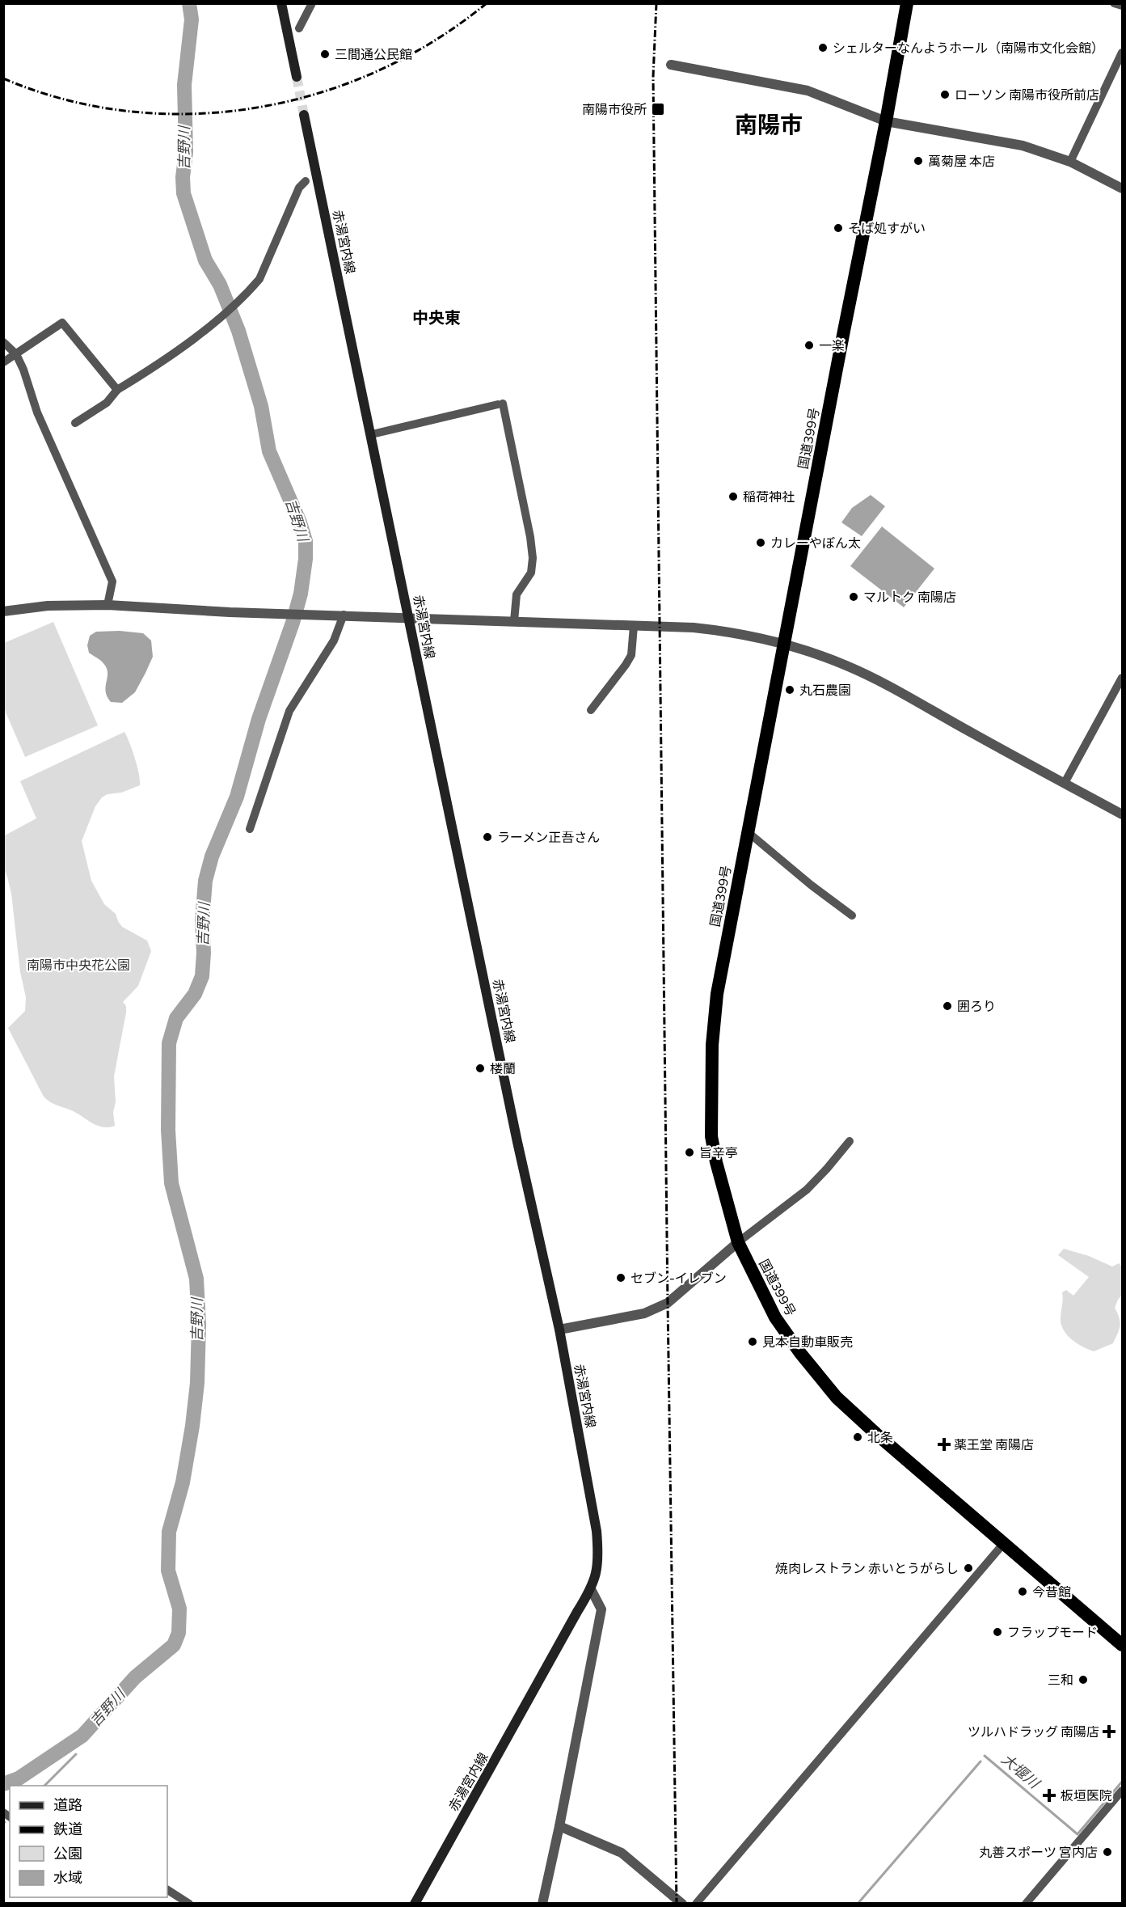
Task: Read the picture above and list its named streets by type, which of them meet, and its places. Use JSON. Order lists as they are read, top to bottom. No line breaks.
{"streets":{"highway":["国道399号"],"main road":["赤湯宮内線"]},"districts":["南陽市","中央東"],"water":["吉野川","大堰川"],"parks":["南陽市中央花公園"],"places":{"other":["シェルターなんようホール（南陽市文化会館）","三間通公民館","ローソン 南陽市役所前店","萬菊屋 本店","そば処すがい","一楽","稲荷神社","カレーやぽん太","マルトク 南陽店","丸石農園","ラーメン正吾さん","囲ろり","楼蘭","旨辛亭","セブン-イレブン","見本自動車販売","北条","焼肉レストラン 赤いとうがらし","今昔館","フラップモード","三和","丸善スポーツ 宮内店"],"transit":["南陽市役所"],"health":["薬王堂 南陽店","ツルハドラッグ 南陽店","板垣医院"]},"legend":["道路","鉄道","公園","水域"]}
